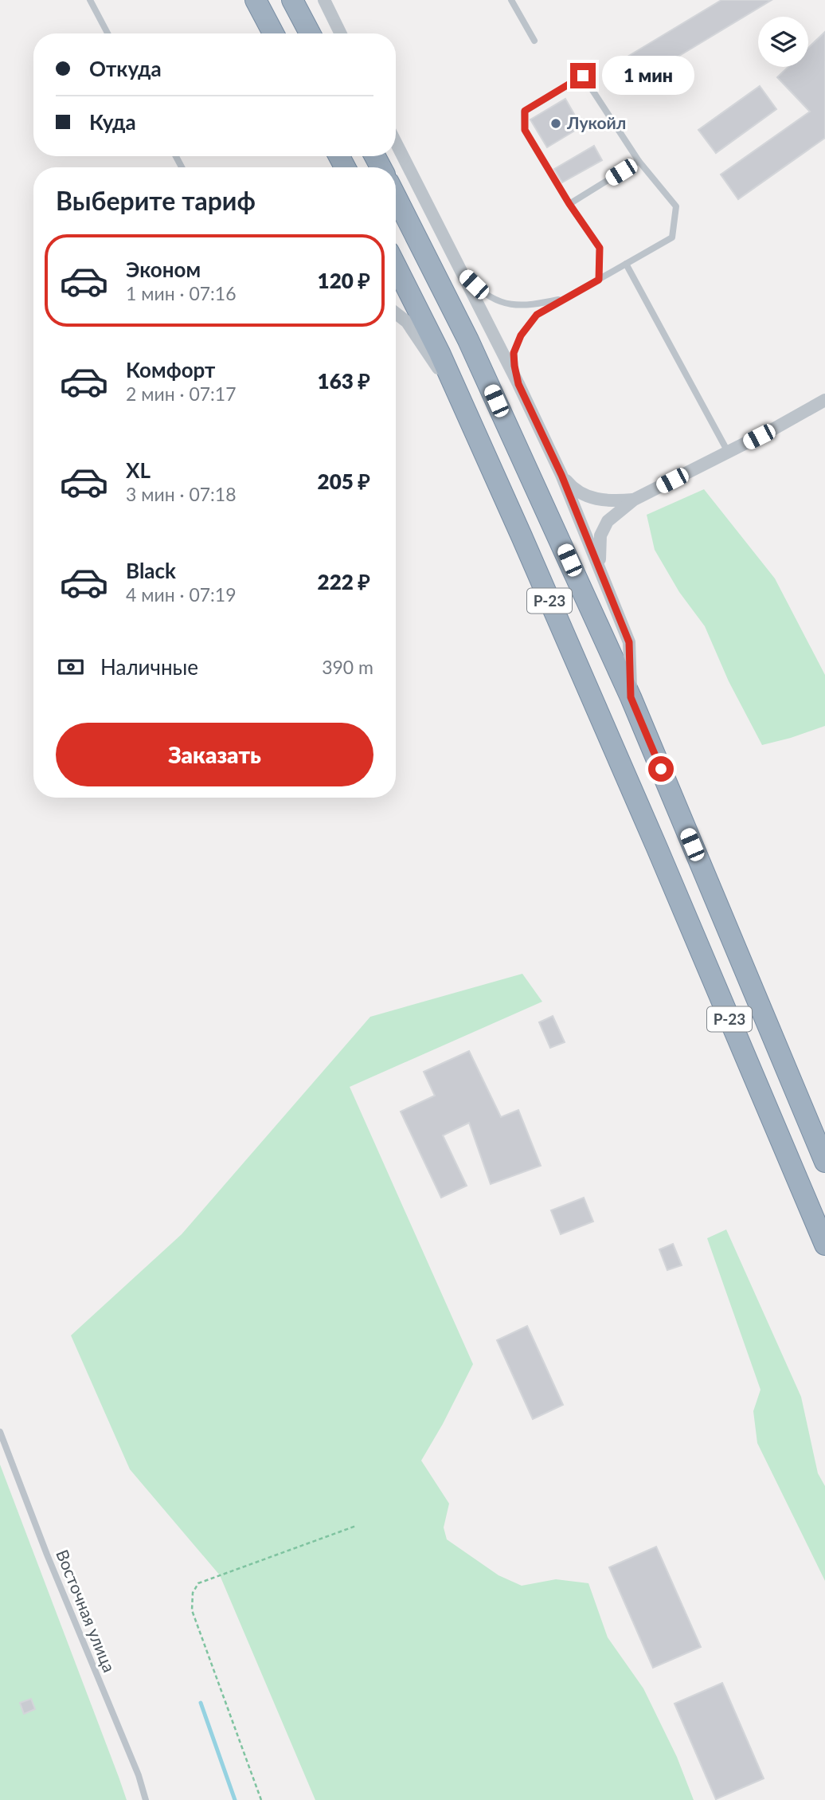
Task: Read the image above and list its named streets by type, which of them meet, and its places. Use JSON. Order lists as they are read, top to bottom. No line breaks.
{"streets":{"highway":["Р-23"],"lane":["Восточная улица"]},"places":["Лукойл"],"page":{"banner":["Откуда","Куда"],"bubble":"1 мин","heading":"Выберите тариф","list":[{"name":"Эконом","note":"1 мин · 07:16","value":"120 ₽"},{"name":"Комфорт","note":"2 мин · 07:17","value":"163 ₽"},{"name":"XL","note":"3 мин · 07:18","value":"205 ₽"},{"name":"Black","note":"4 мин · 07:19","value":"222 ₽"}],"pay":["Наличные","390 m"],"buttons":"Заказать"}}
